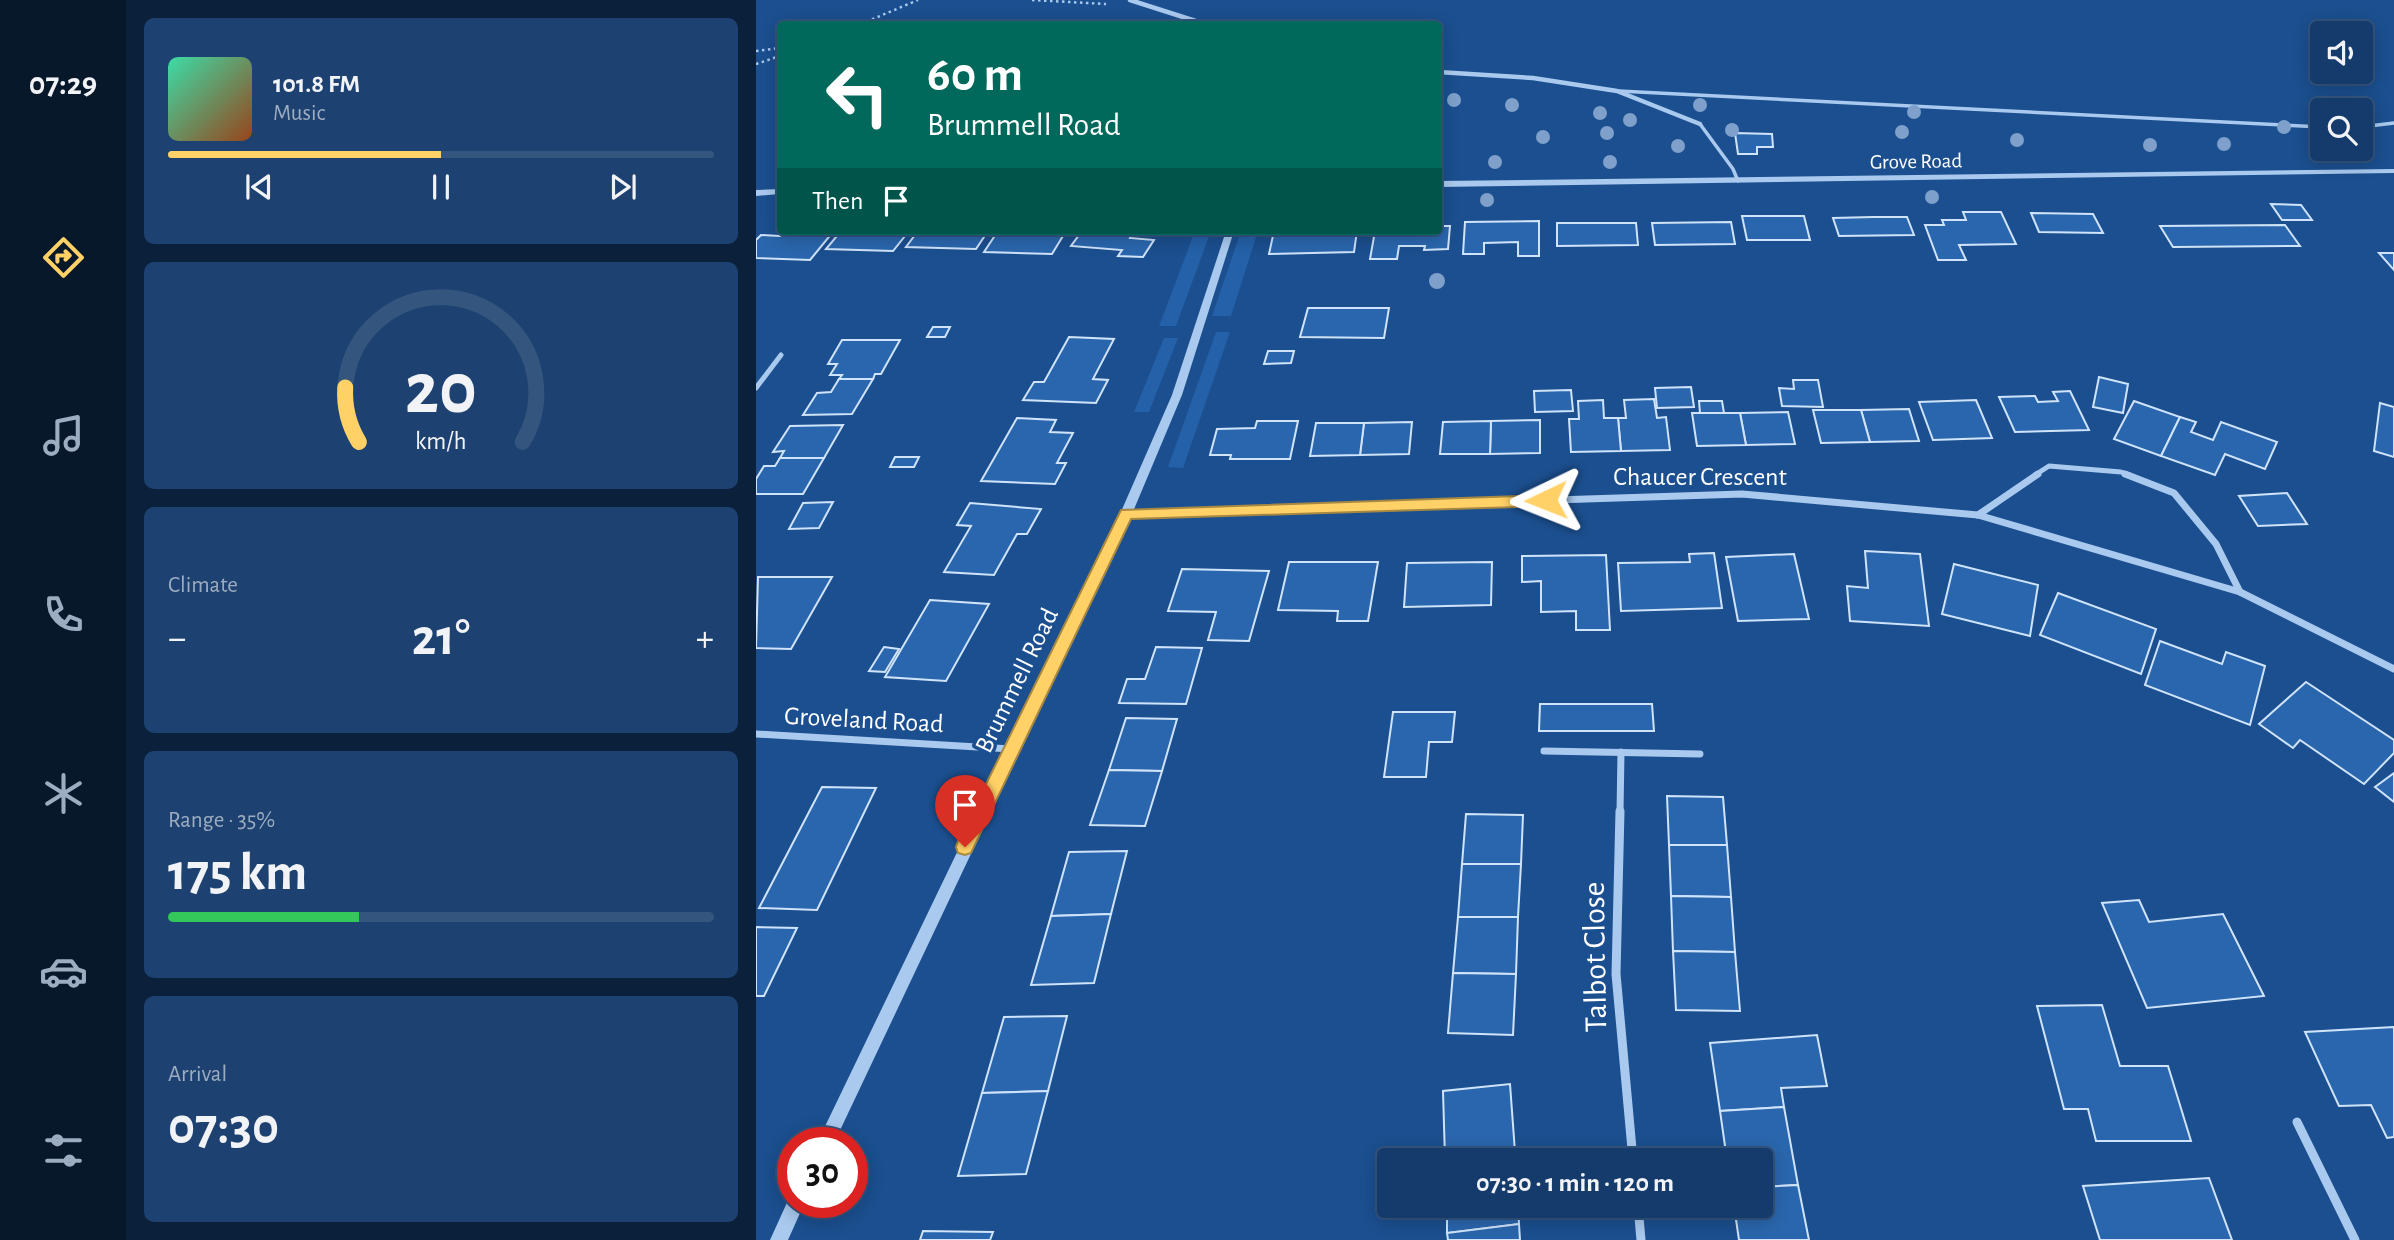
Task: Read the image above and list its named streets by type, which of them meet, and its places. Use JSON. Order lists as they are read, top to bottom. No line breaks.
{"streets":{"street":["Grove Road","Chaucer Crescent","Brummell Road","Groveland Road","Talbot Close"]},"crossings":[["Chaucer Crescent","Brummell Road"],["Brummell Road","Groveland Road"]],"page":{"tabs":"07:29","turn":["60 m","Brummell Road"],"song":["101.8 FM","Music"],"then":"Then","tile":["Climate",["Range · 35%","175 km"],["Arrival","07:30"]],"heat":["−","21°","+"],"limit":"30","trip":"07:30 · 1 min · 120 m","gauge":["20","km/h"]}}
